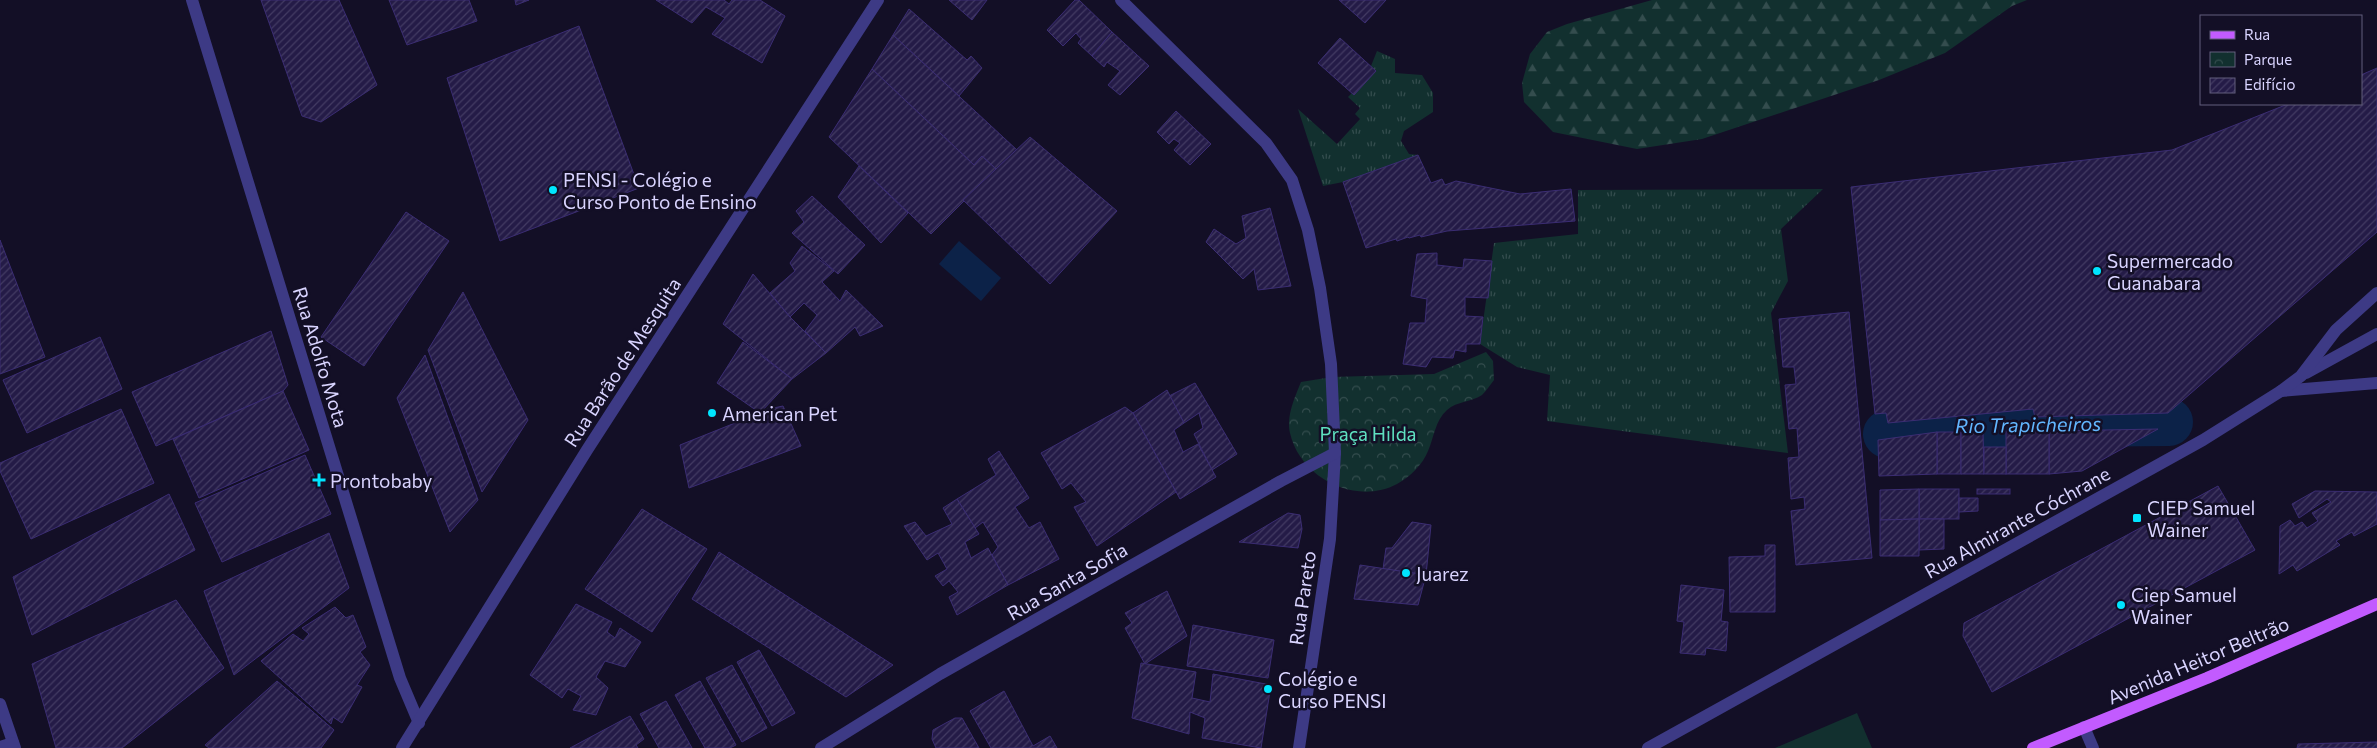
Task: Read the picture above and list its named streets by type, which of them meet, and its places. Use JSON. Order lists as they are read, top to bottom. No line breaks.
{"streets":{"main road":["Avenida Heitor Beltrão"],"street":["Rua Adolfo Mota","Rua Barão de Mesquita","Rua Almirante Cóchrane","Rua Santa Sofia","Rua Pareto"]},"crossings":[["Rua Adolfo Mota","Rua Barão de Mesquita"],["Rua Santa Sofia","Rua Pareto"]],"water":["Rio Trapicheiros"],"parks":["Praça Hilda"],"places":{"other":["PENSI - Colégio e Curso Ponto de Ensino","Supermercado Guanabara","American Pet","Juarez","Ciep Samuel Wainer","Colégio e Curso PENSI"],"health":["Prontobaby"],"transit":["CIEP Samuel Wainer"]},"legend":["Rua","Parque","Edifício"]}
